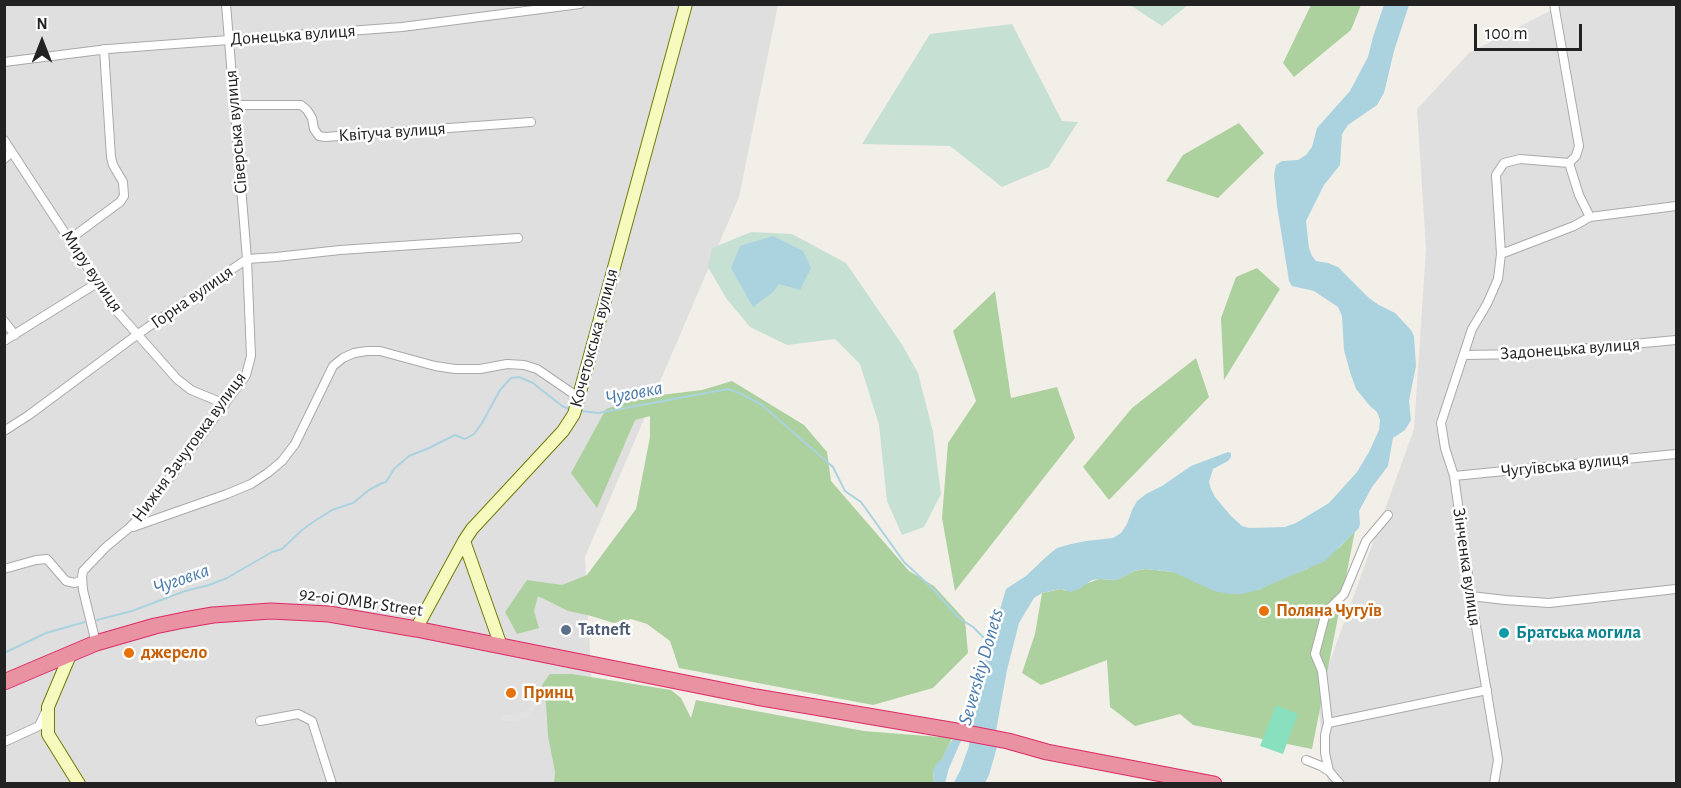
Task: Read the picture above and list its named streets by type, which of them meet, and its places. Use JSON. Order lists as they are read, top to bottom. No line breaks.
{"streets":{"highway":["92-oi OMBr Street"],"main road":["Кочетокська вулиця"],"street":["Донецька вулиця","Сіверська вулиця","Квітуча вулиця","Миру вулиця","Горна вулиця","Задонецька вулиця","Нижня Зачуговка вулиця","Чугуївська вулиця","Зінченка вулиця"]},"crossings":[["Донецька вулиця","Сіверська вулиця"],["Сіверська вулиця","Квітуча вулиця"],["Сіверська вулиця","Горна вулиця"],["Сіверська вулиця","Нижня Зачуговка вулиця"],["Миру вулиця","Горна вулиця"],["Миру вулиця","Нижня Зачуговка вулиця"],["Горна вулиця","Нижня Зачуговка вулиця"],["Кочетокська вулиця","Нижня Зачуговка вулиця"],["Кочетокська вулиця","92-oi OMBr Street"],["Задонецька вулиця","Зінченка вулиця"],["Чугуївська вулиця","Зінченка вулиця"]],"water":["Чуговка","Severskiy Donets"],"places":["Поляна Чугуїв","Tatneft","Братська могила","джерело","Принц"],"scale_bar":"100 m","north":"top"}
